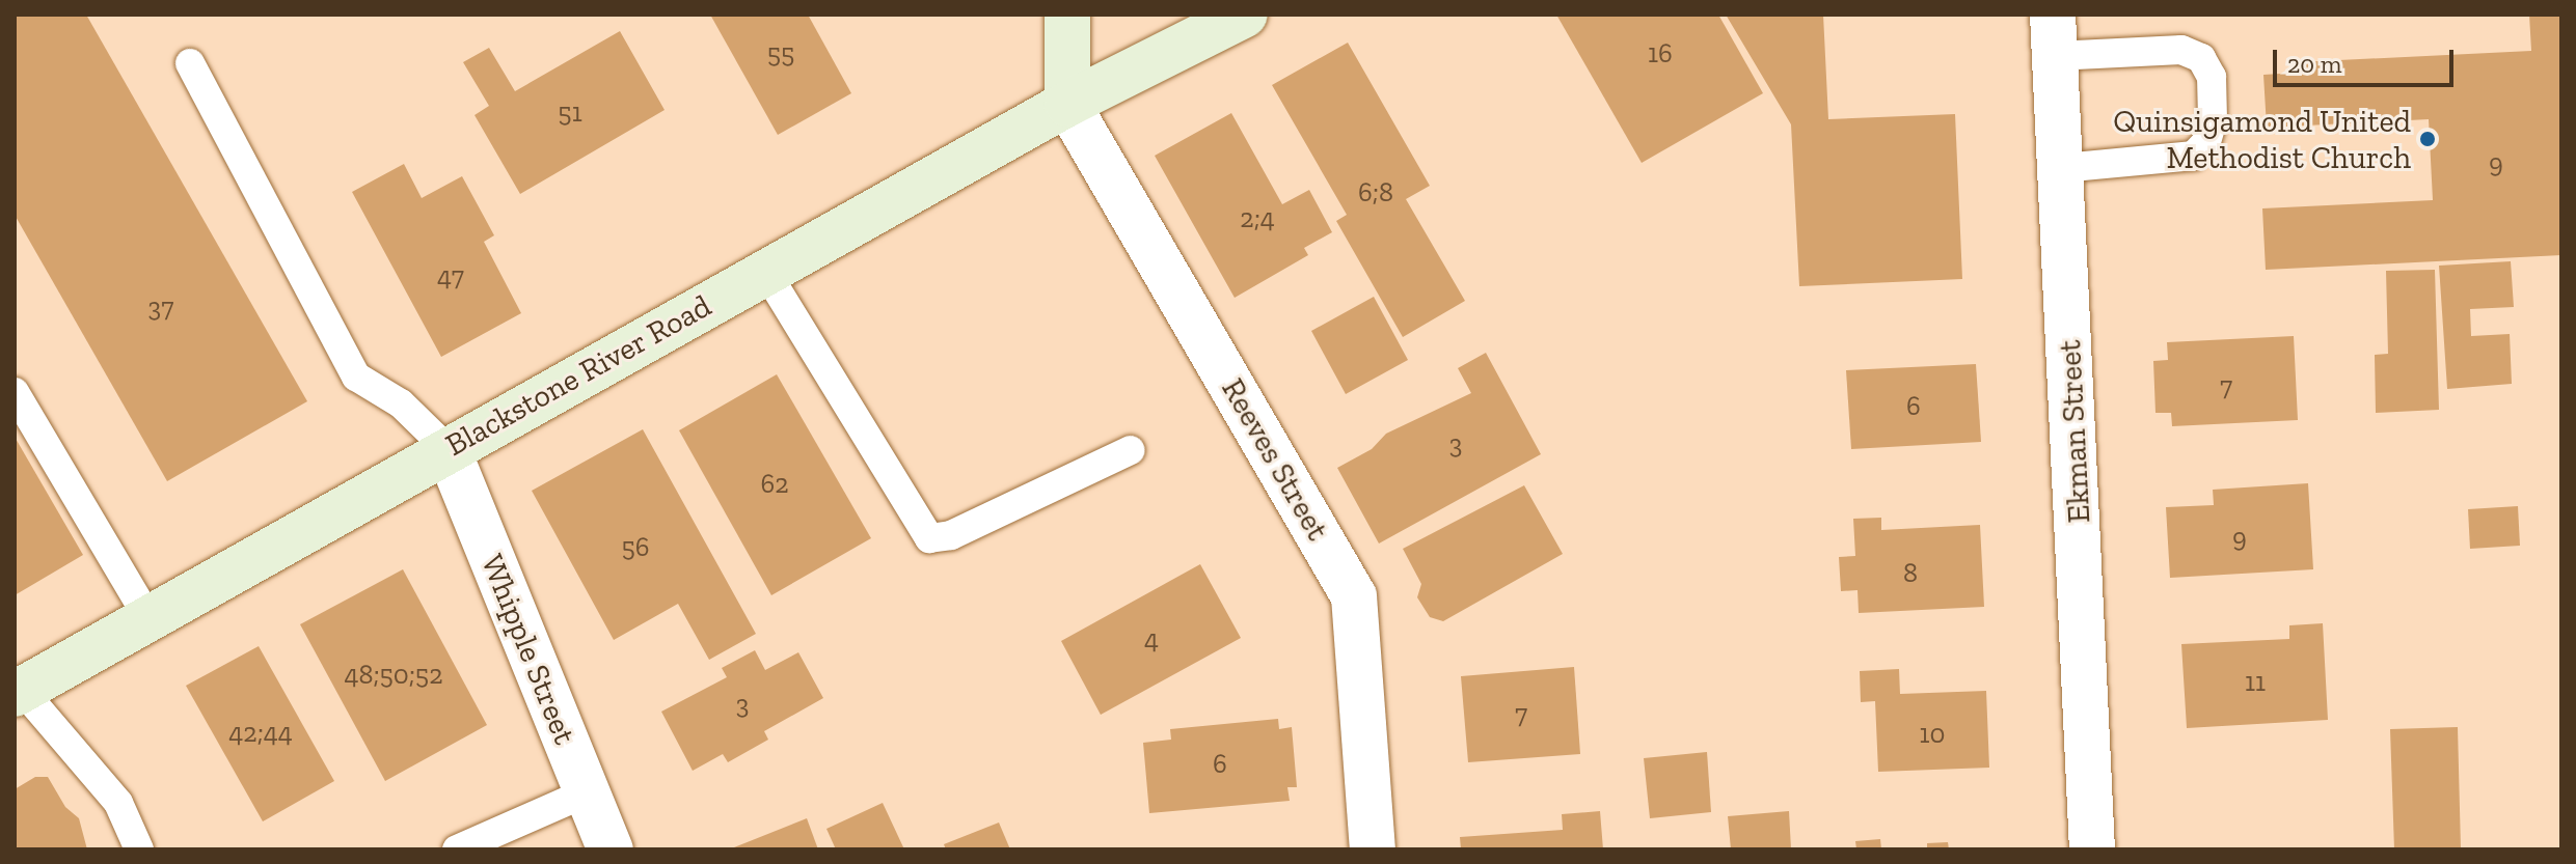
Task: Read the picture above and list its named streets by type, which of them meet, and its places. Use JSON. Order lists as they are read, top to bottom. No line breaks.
{"streets":{"main road":["Blackstone River Road"],"street":["Ekman Street","Reeves Street","Whipple Street"]},"crossings":[["Blackstone River Road","Reeves Street"],["Blackstone River Road","Whipple Street"]],"places":["Quinsigamond United Methodist Church"],"house_numbers":["55","16","51","9","6;8","2;4","47","37","7","6","3","62","9","56","8","4","48;50;52","11","3","7","42;44","10","6"],"scale_bar":"20 m"}
